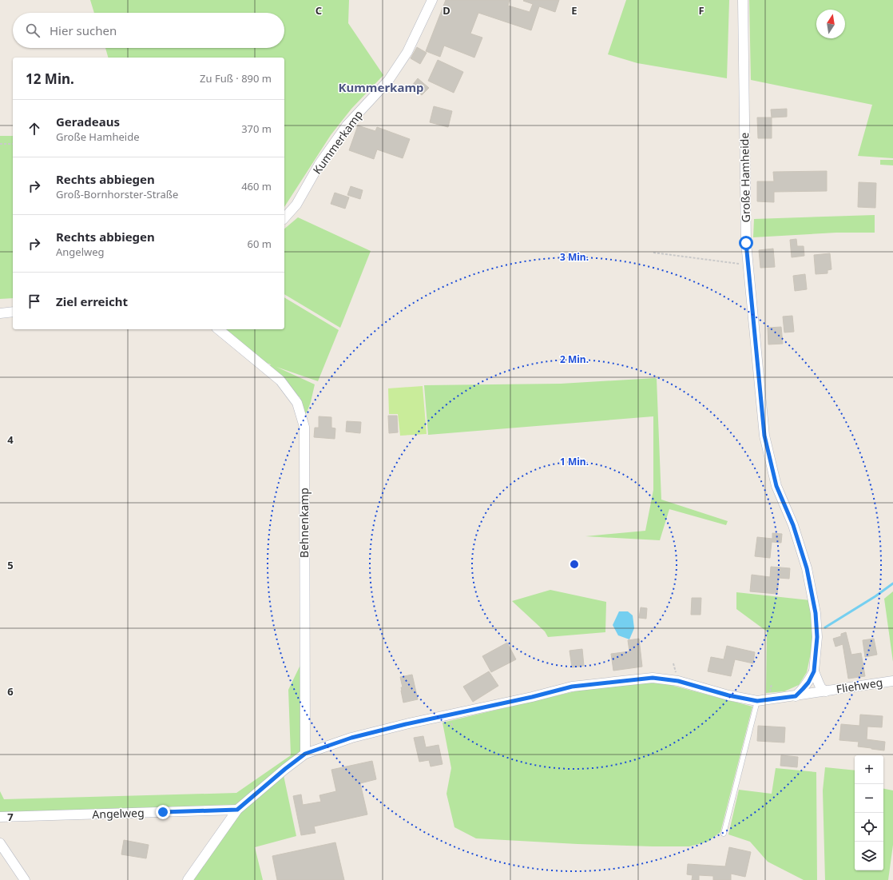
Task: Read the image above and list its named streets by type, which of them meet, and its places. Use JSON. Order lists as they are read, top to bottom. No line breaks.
{"streets":{"street":["Kummerkamp","Große Hamheide","Behnenkamp","Fliehweg","Angelweg"]},"crossings":[["Große Hamheide","Fliehweg"],["Behnenkamp","Fliehweg"],["Fliehweg","Angelweg"]],"districts":["Kummerkamp"],"north":"top","page":{"search":"Hier suchen","heading":["12 Min.","Zu Fuß · 890 m"],"list":[["Geradeaus","Große Hamheide","370 m"],["Rechts abbiegen","Groß-Bornhorster-Straße","460 m"],["Rechts abbiegen","Angelweg","60 m"],"Ziel erreicht"],"map_buttons":["+","−"]},"grid":{"columns":["C","D","E","F"],"rows":["4","5","6","7"]},"rings":["3 Min.","2 Min.","1 Min."]}
